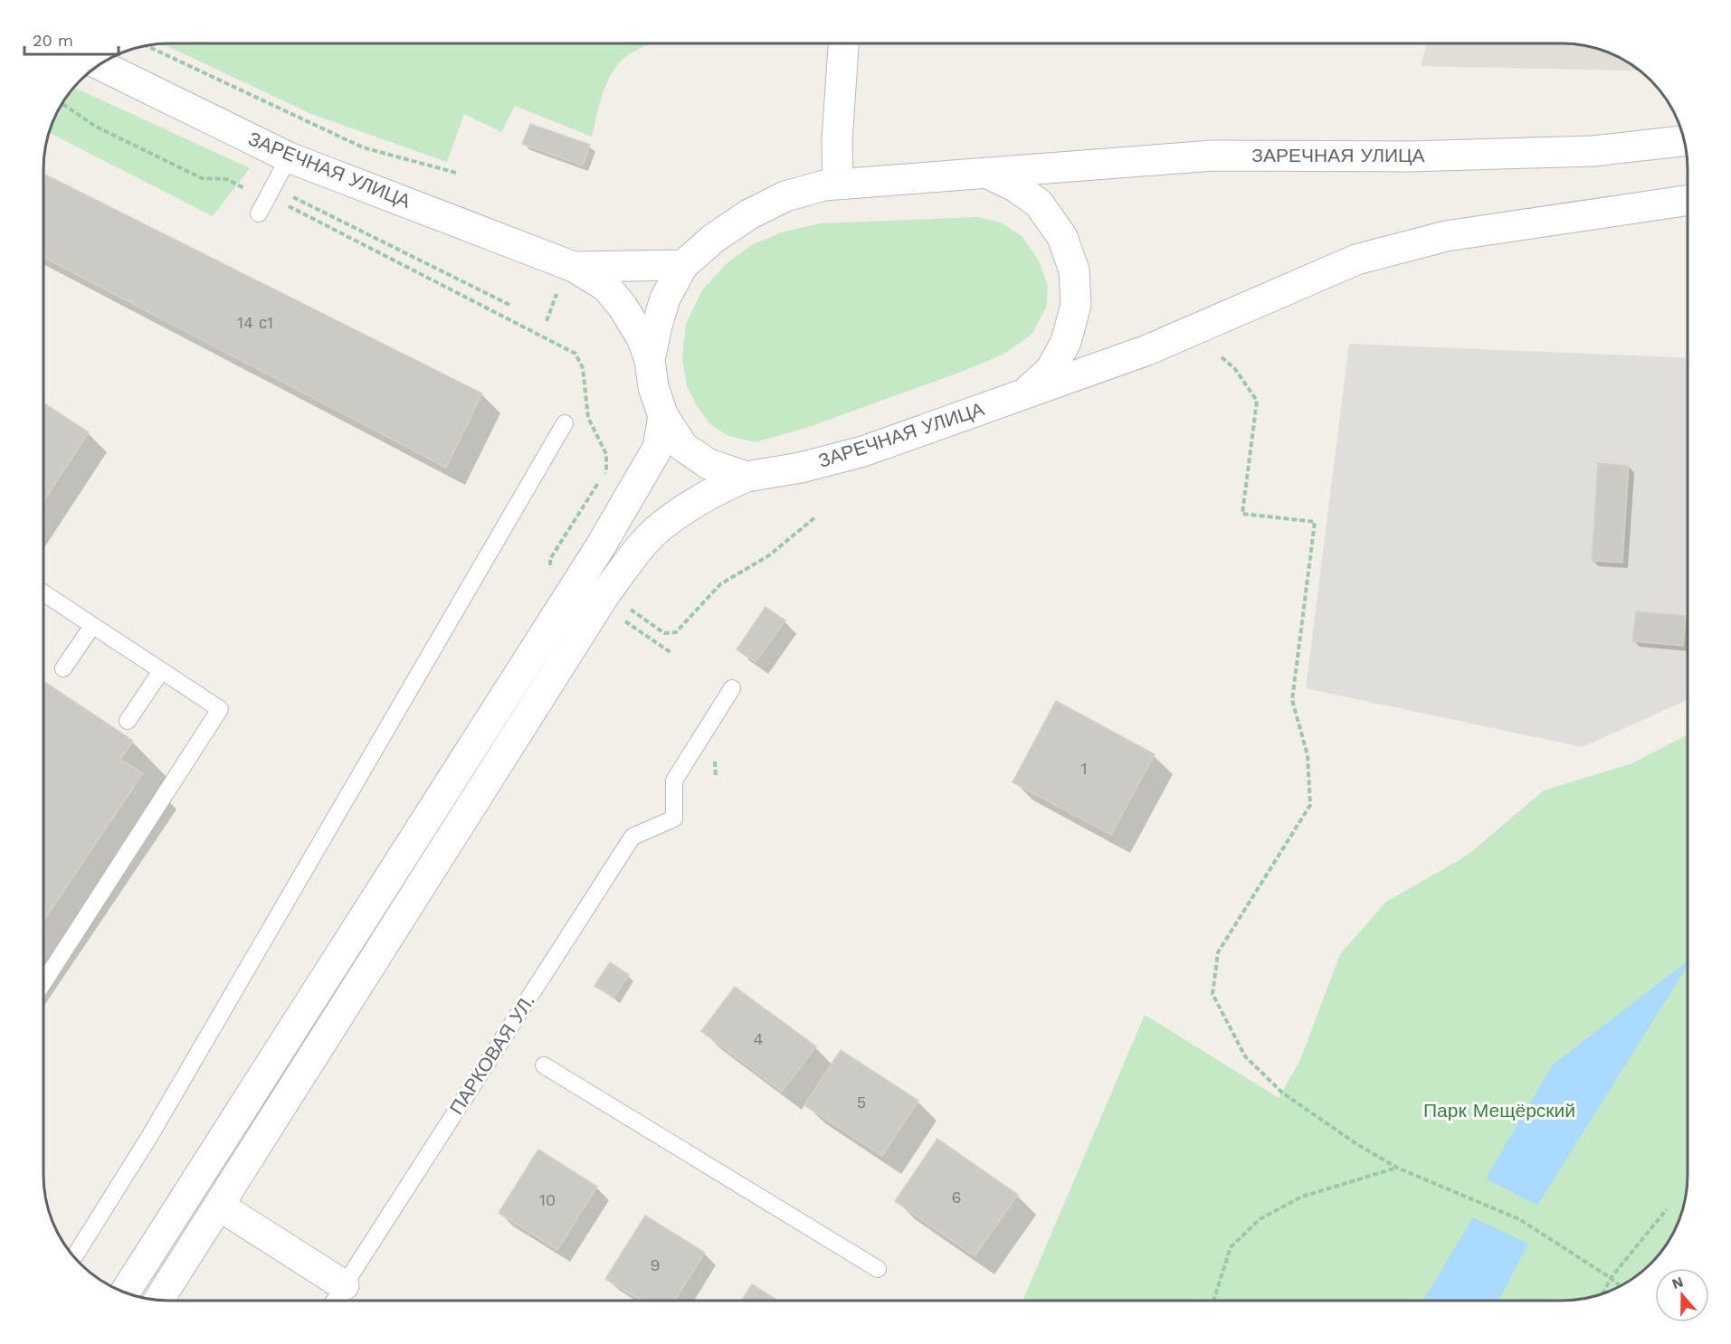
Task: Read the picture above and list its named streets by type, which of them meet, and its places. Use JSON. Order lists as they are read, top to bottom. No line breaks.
{"streets":{"street":["ЗАРЕЧНАЯ УЛИЦА"],"lane":["ПАРКОВАЯ УЛ."]},"parks":["Парк Мещёрский"],"house_numbers":["14 с1","1","4","5","6","10","9"],"scale_bar":"20 m","north":"top"}
